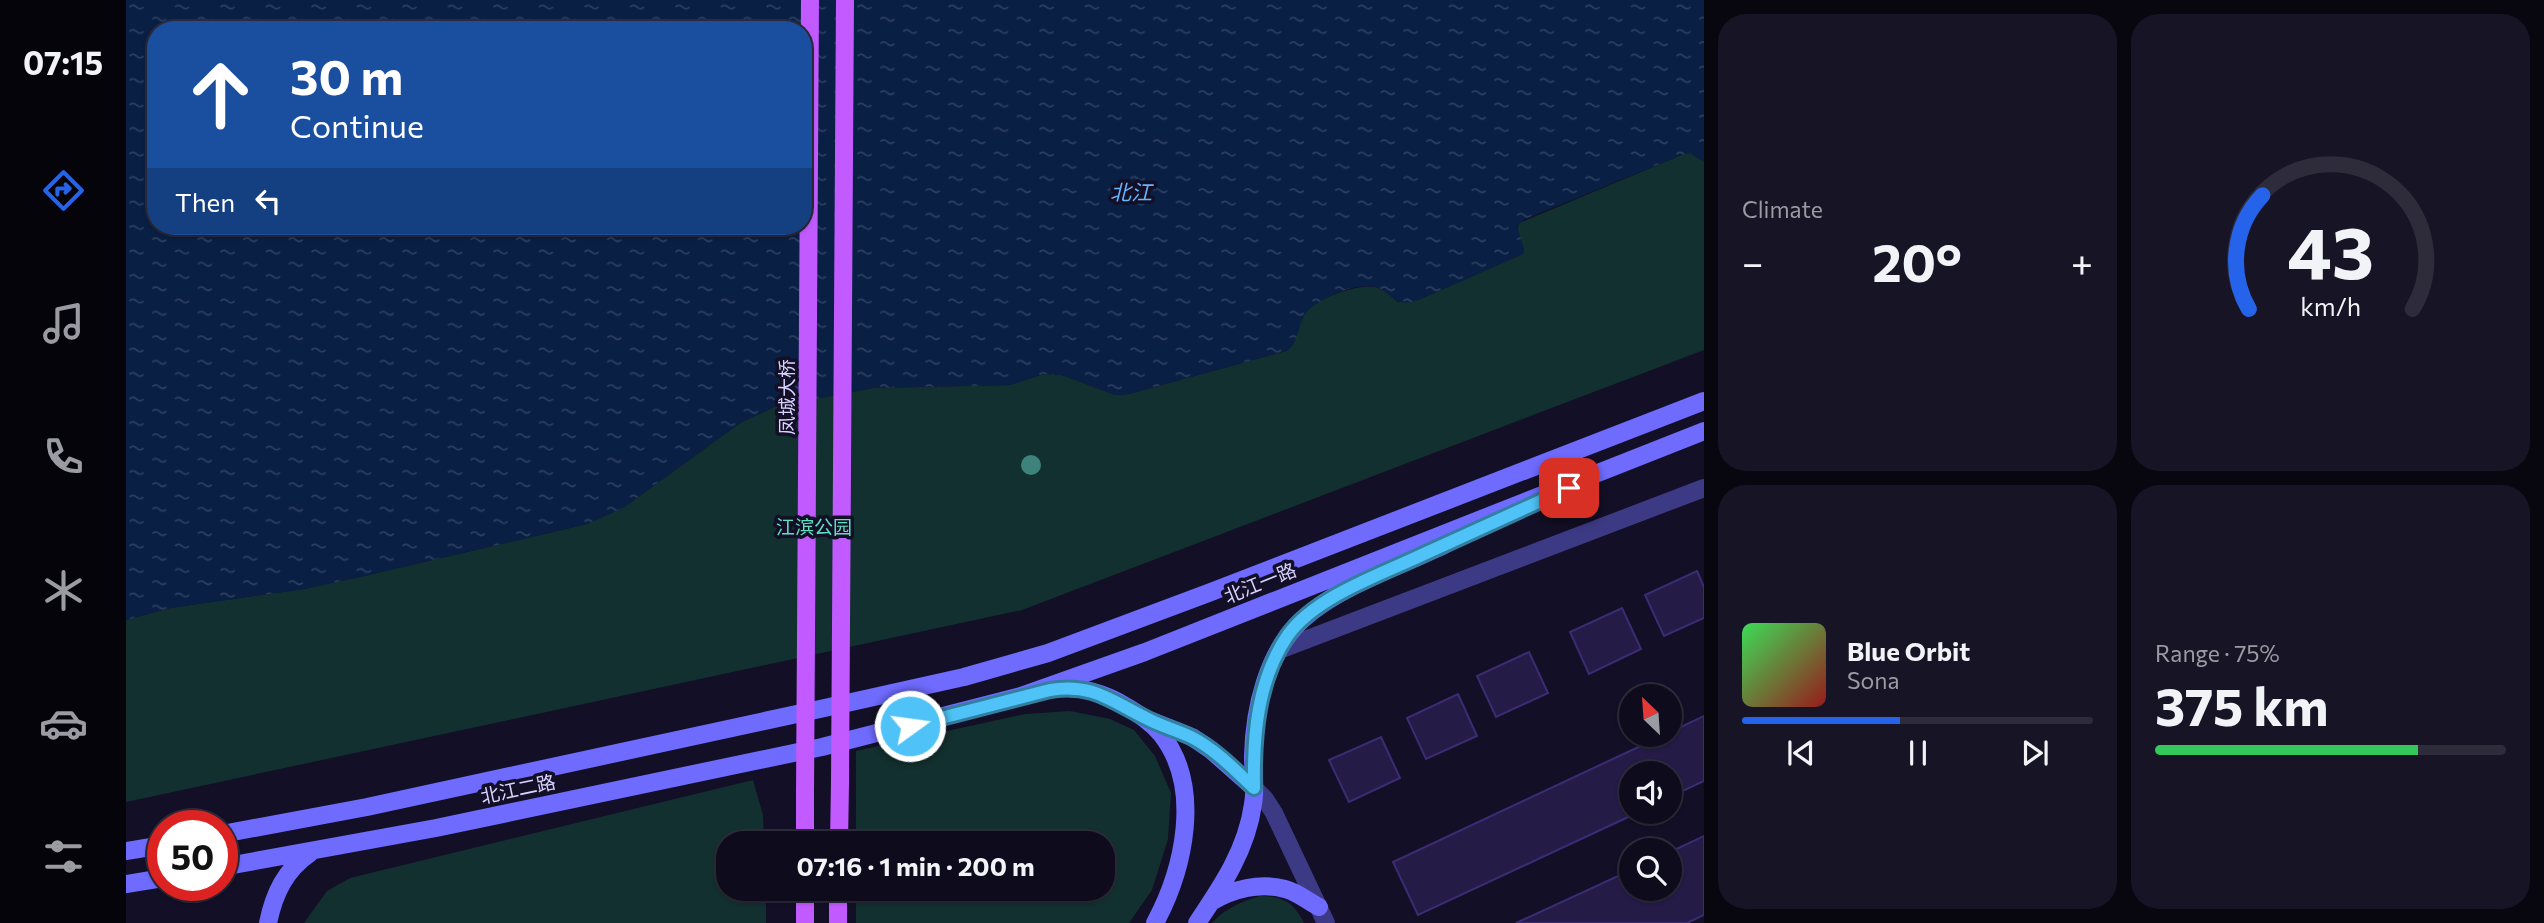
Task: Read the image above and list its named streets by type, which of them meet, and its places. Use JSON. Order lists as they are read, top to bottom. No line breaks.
{"streets":{"main road":["凤城大桥","北江一路","北江二路"]},"crossings":[["北江一路","北江二路"]],"water":["北江"],"parks":["江滨公园"],"north":"top left","page":{"tabs":"07:15","tile":["Climate",["Range · 75%","375 km"]],"turn":["30 m","Continue"],"then":"Then","heat":["−","20°","+"],"song":["Blue Orbit","Sona"],"limit":"50","trip":"07:16 · 1 min · 200 m","gauge":["43","km/h"]}}
